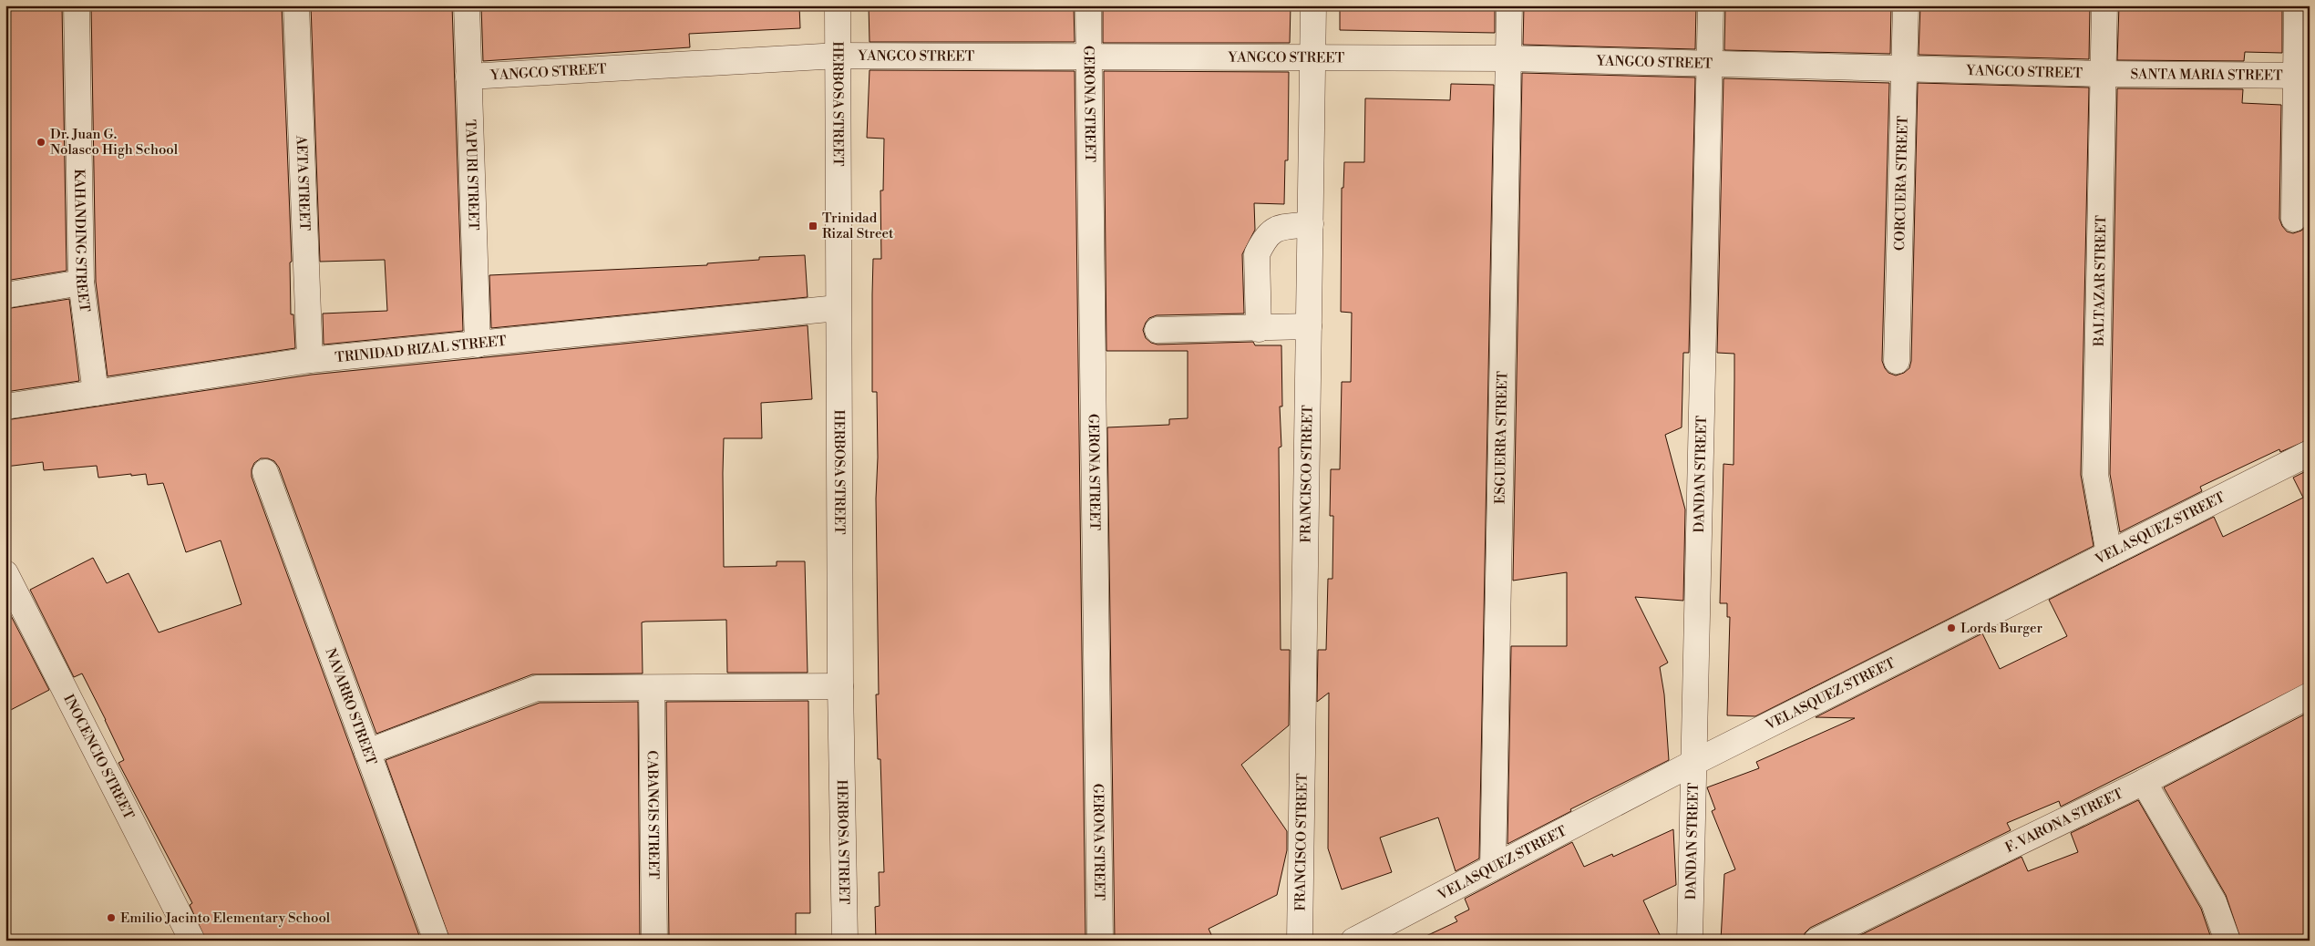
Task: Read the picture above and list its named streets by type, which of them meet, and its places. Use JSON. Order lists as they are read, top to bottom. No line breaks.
{"streets":{"street":["YANGCO STREET","SANTA MARIA STREET","HERBOSA STREET","GERONA STREET","TAPURI STREET","AETA STREET","CORCUERA STREET","KAHANDING STREET","BALTAZAR STREET","TRINIDAD RIZAL STREET","ESGUERRA STREET","FRANCISCO STREET","DANDAN STREET","VELASQUEZ STREET","NAVARRO STREET","INOCENCIO STREET","CABANGIS STREET","F. VARONA STREET"]},"crossings":[["YANGCO STREET","SANTA MARIA STREET"],["YANGCO STREET","HERBOSA STREET"],["YANGCO STREET","GERONA STREET"],["YANGCO STREET","TAPURI STREET"],["YANGCO STREET","CORCUERA STREET"],["YANGCO STREET","BALTAZAR STREET"],["YANGCO STREET","ESGUERRA STREET"],["YANGCO STREET","FRANCISCO STREET"],["YANGCO STREET","DANDAN STREET"],["SANTA MARIA STREET","BALTAZAR STREET"],["HERBOSA STREET","TRINIDAD RIZAL STREET"],["TAPURI STREET","TRINIDAD RIZAL STREET"],["AETA STREET","TRINIDAD RIZAL STREET"],["KAHANDING STREET","TRINIDAD RIZAL STREET"],["BALTAZAR STREET","VELASQUEZ STREET"],["ESGUERRA STREET","VELASQUEZ STREET"],["DANDAN STREET","VELASQUEZ STREET"]],"places":{"other":["Dr. Juan G. Nolasco High School","Lords Burger","Emilio Jacinto Elementary School"],"transit":["Trinidad Rizal Street"]}}
